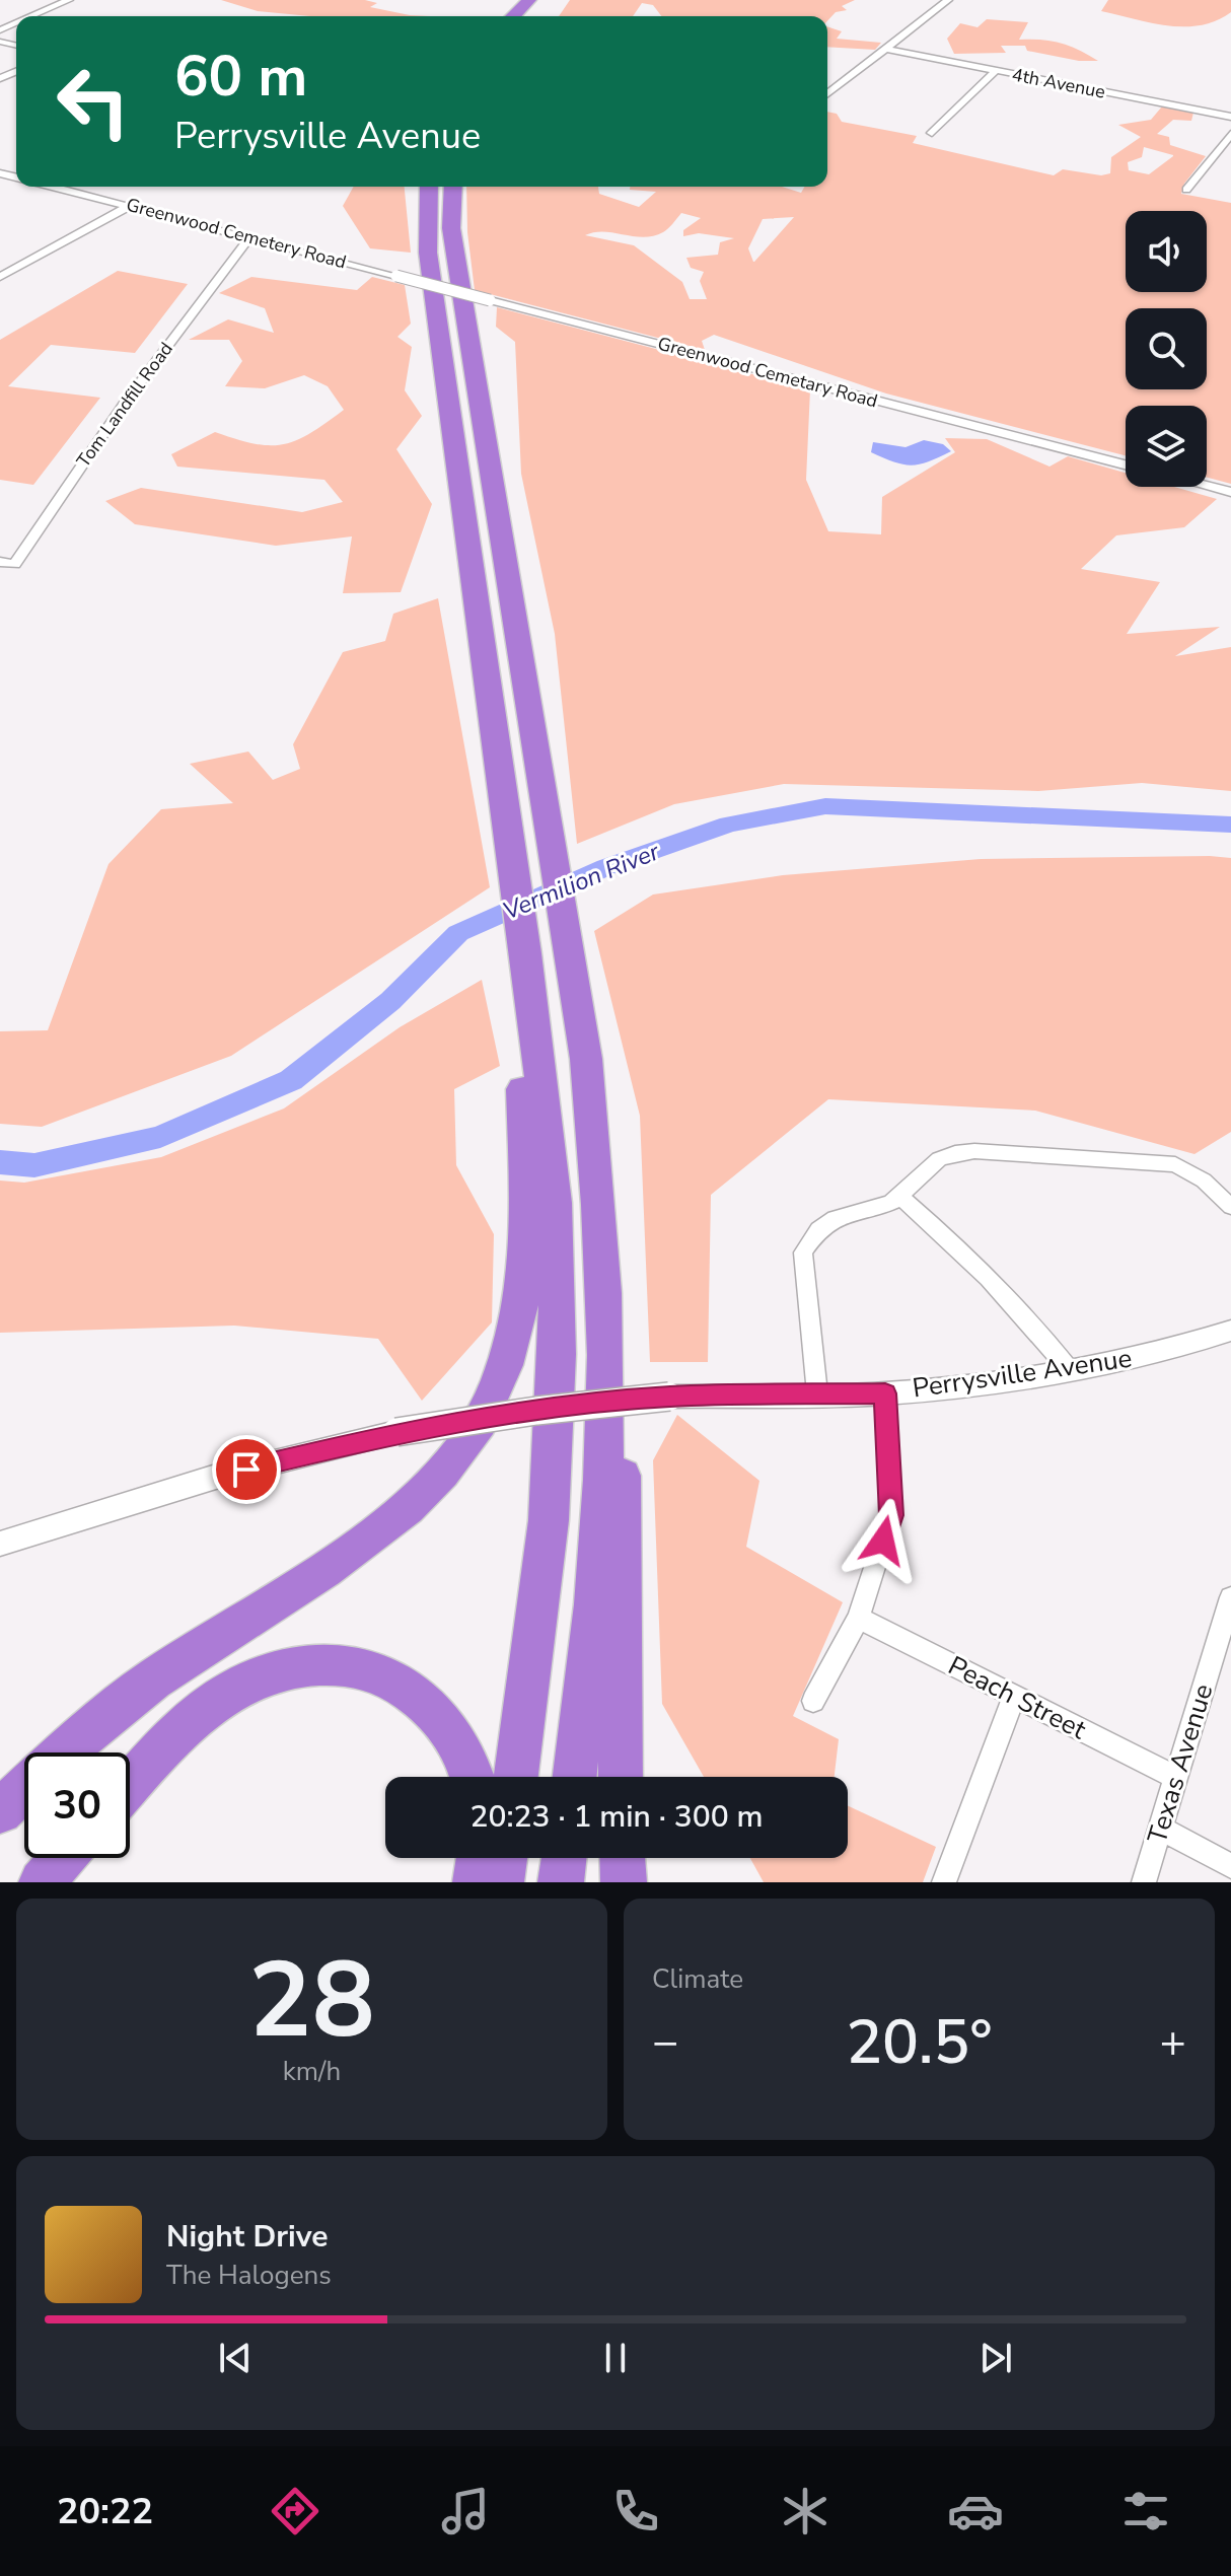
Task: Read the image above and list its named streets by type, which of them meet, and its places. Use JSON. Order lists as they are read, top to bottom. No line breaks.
{"streets":{"street":["4th Avenue","Greenwood Cemetery Road","Greenwood Cemetary Road","Tom Landfill Road","Perrysville Avenue","Peach Street","Texas Avenue"]},"crossings":[["Greenwood Cemetery Road","Greenwood Cemetary Road"],["Greenwood Cemetery Road","Tom Landfill Road"],["Peach Street","Texas Avenue"]],"water":["Vermilion River"],"page":{"turn":["60 m","Perrysville Avenue"],"limit":"30","trip":"20:23 · 1 min · 300 m","tile":[["28","km/h"],"Climate"],"heat":["−","20.5°","+"],"song":["Night Drive","The Halogens"],"tabs":"20:22"}}
